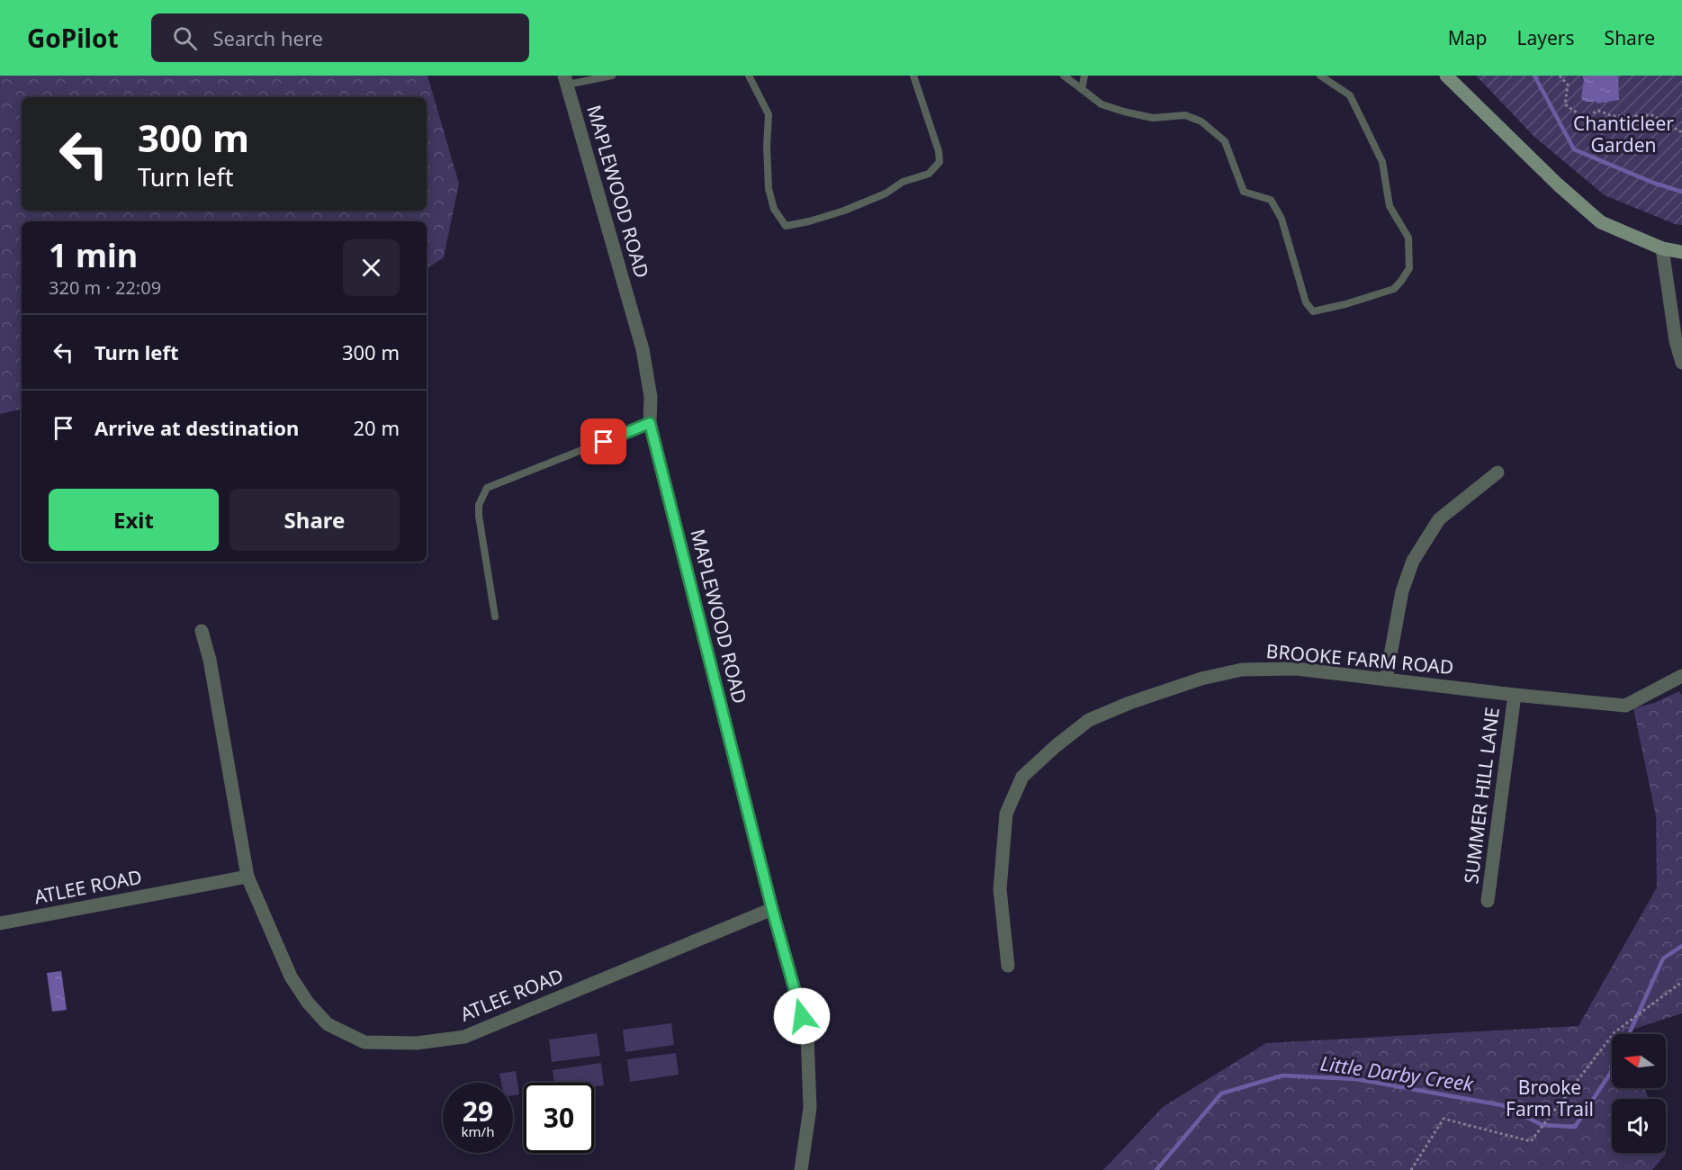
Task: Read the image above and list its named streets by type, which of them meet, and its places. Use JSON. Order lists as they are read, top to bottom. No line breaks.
{"streets":{"street":["MAPLEWOOD ROAD","BROOKE FARM ROAD","SUMMER HILL LANE","ATLEE ROAD"]},"crossings":[["MAPLEWOOD ROAD","ATLEE ROAD"],["BROOKE FARM ROAD","SUMMER HILL LANE"]],"water":["Little Darby Creek"],"parks":["Chanticleer Garden","Brooke Farm Trail"],"north":"left","page":{"header":"GoPilot","search":"Search here","nav":["Map","Layers","Share"],"turn":["300 m","Turn left"],"heading":["1 min","320 m · 22:09"],"list":[{"name":"Turn left","value":"300 m"},{"name":"Arrive at destination","value":"20 m"}],"buttons":["Exit","Share"],"speed":"29 km/h","limit":"30"}}
